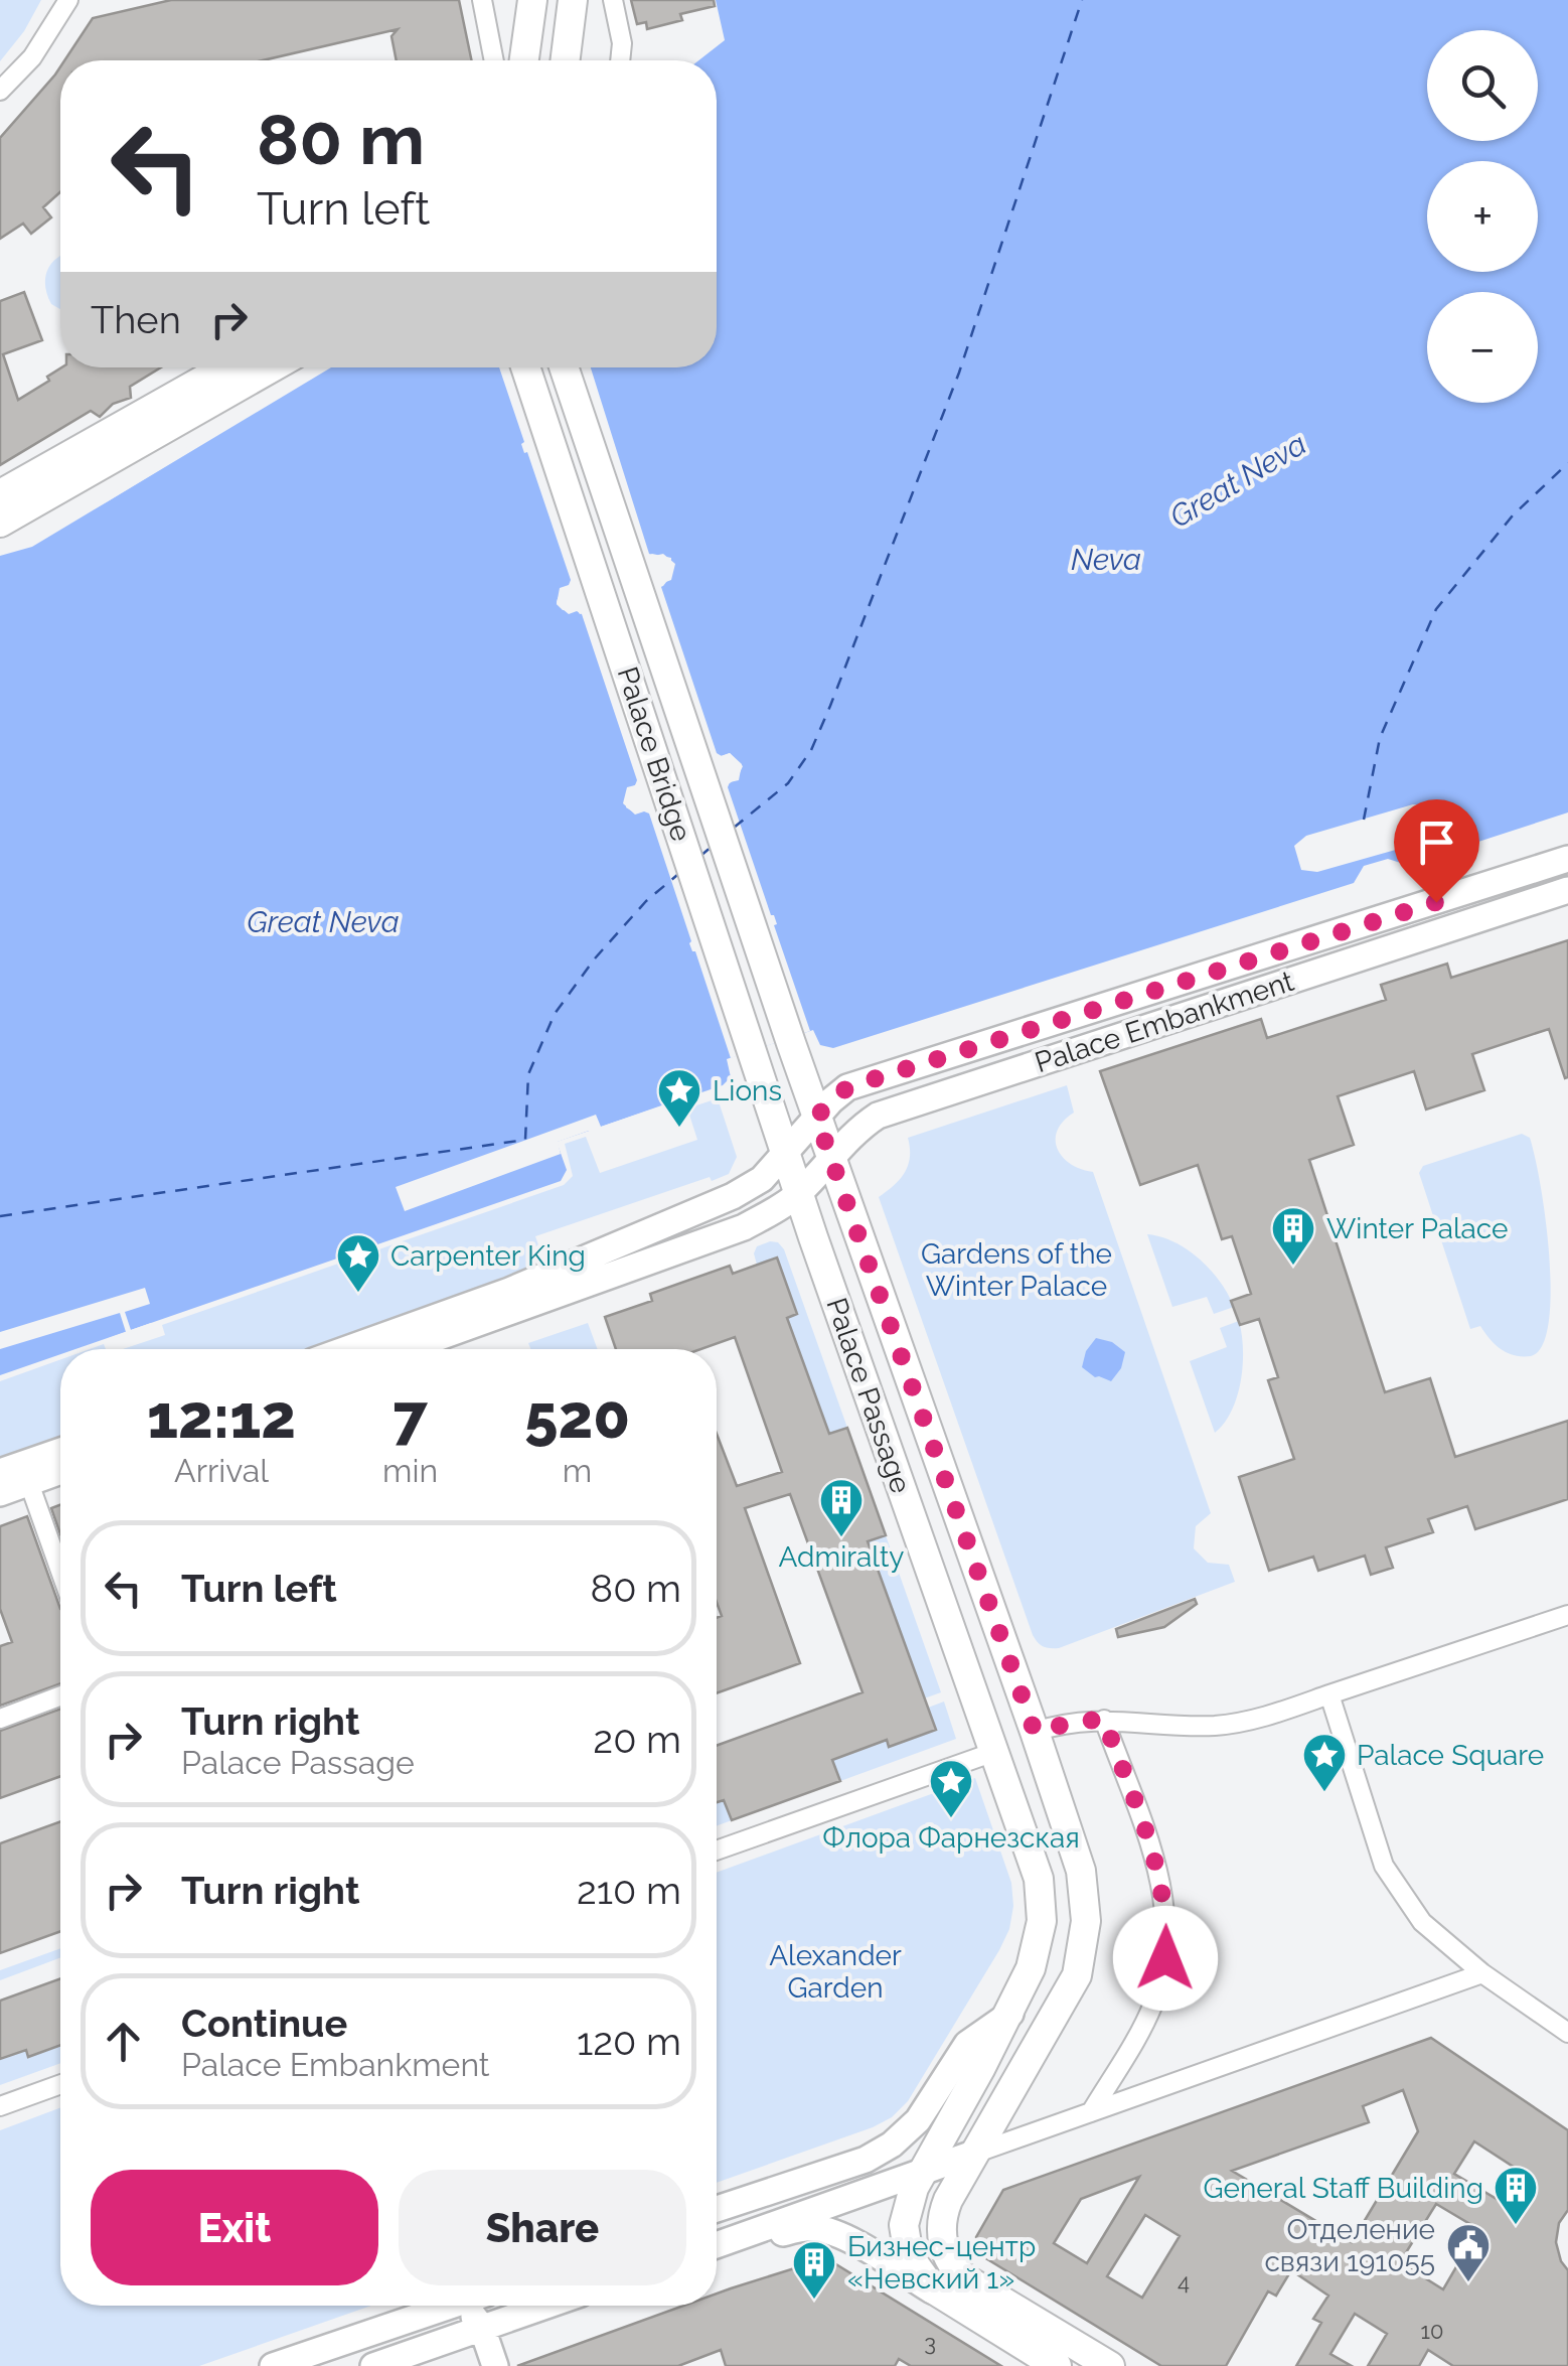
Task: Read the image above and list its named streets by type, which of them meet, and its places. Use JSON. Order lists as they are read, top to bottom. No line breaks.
{"streets":{"main road":["Palace Bridge","Palace Embankment","Palace Passage"]},"crossings":[["Palace Bridge","Palace Passage"],["Palace Embankment","Palace Passage"]],"water":["Great Neva","Neva"],"parks":["Gardens of the Winter Palace","Alexander Garden"],"places":{"place":["Lions","Carpenter King","Palace Square","Флора Фарнезская"],"building":["Winter Palace","Admiralty","General Staff Building","Бизнес-центр «Невский 1»"],"public building":["Отделение связи 191055"]},"house_numbers":["4","10","3"],"page":{"map_buttons":["+","−"],"turn":["80 m","Turn left"],"then":"Then","eta":["12:12","Arrival","7","min","520","m"],"list":[{"name":"Turn left","value":"80 m"},{"name":"Turn right","note":"Palace Passage","value":"20 m"},{"name":"Turn right","value":"210 m"},{"name":"Continue","note":"Palace Embankment","value":"120 m"}],"buttons":["Exit","Share"]}}
